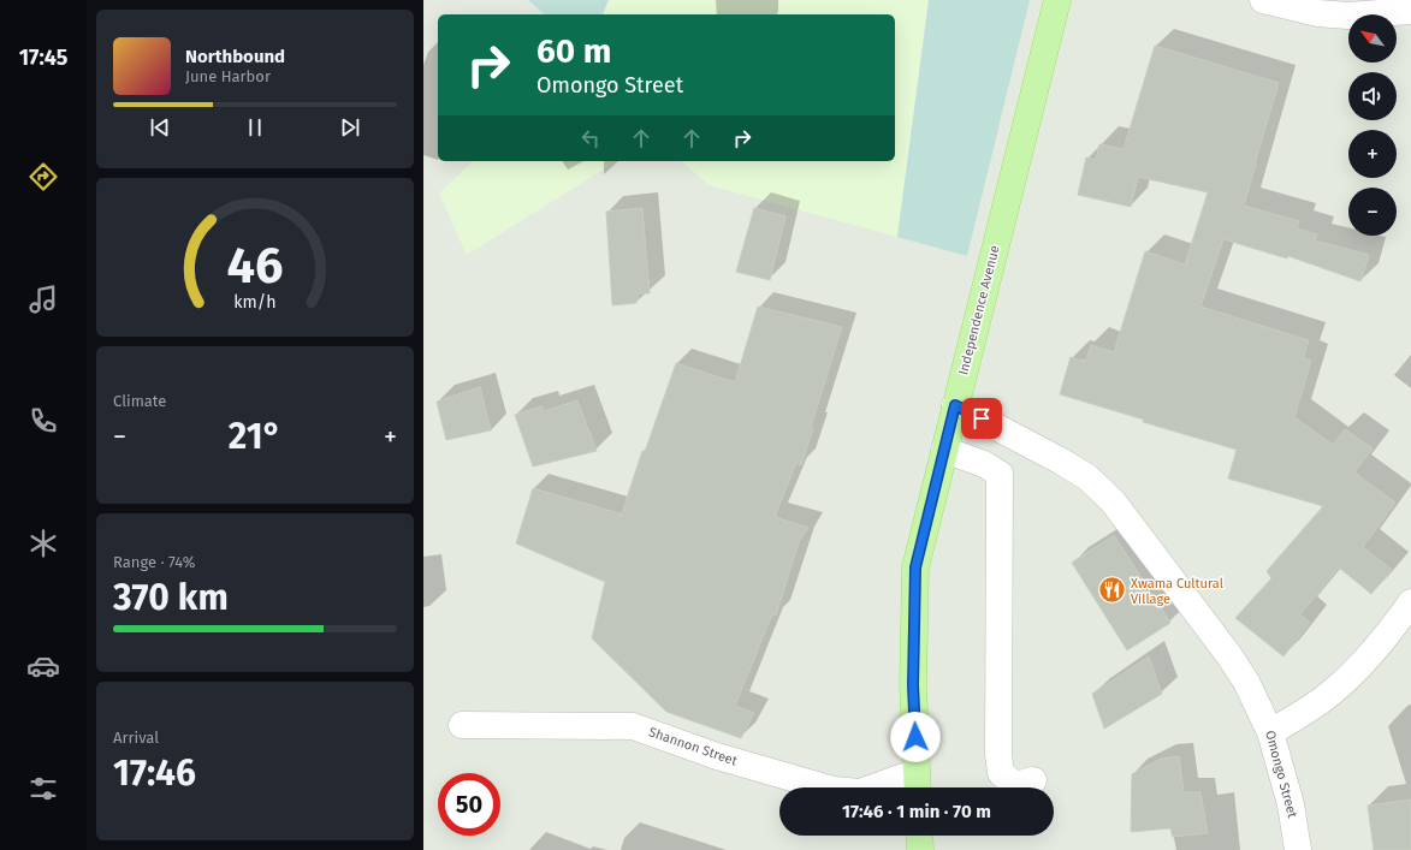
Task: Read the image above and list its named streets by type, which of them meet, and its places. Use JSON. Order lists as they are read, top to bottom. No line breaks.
{"streets":{"main road":["Independence Avenue"],"street":["Shannon Street","Omongo Street"]},"crossings":[["Independence Avenue","Shannon Street"],["Independence Avenue","Omongo Street"]],"places":{"restaurant":["Xwama Cultural Village"]},"north":"top left","page":{"tabs":"17:45","map_buttons":["+","−"],"turn":["60 m","Omongo Street"],"song":["Northbound","June Harbor"],"tile":["Climate",["Range · 74%","370 km"],["Arrival","17:46"]],"heat":["−","21°","+"],"limit":"50","trip":"17:46 · 1 min · 70 m","gauge":["46","km/h"]}}
